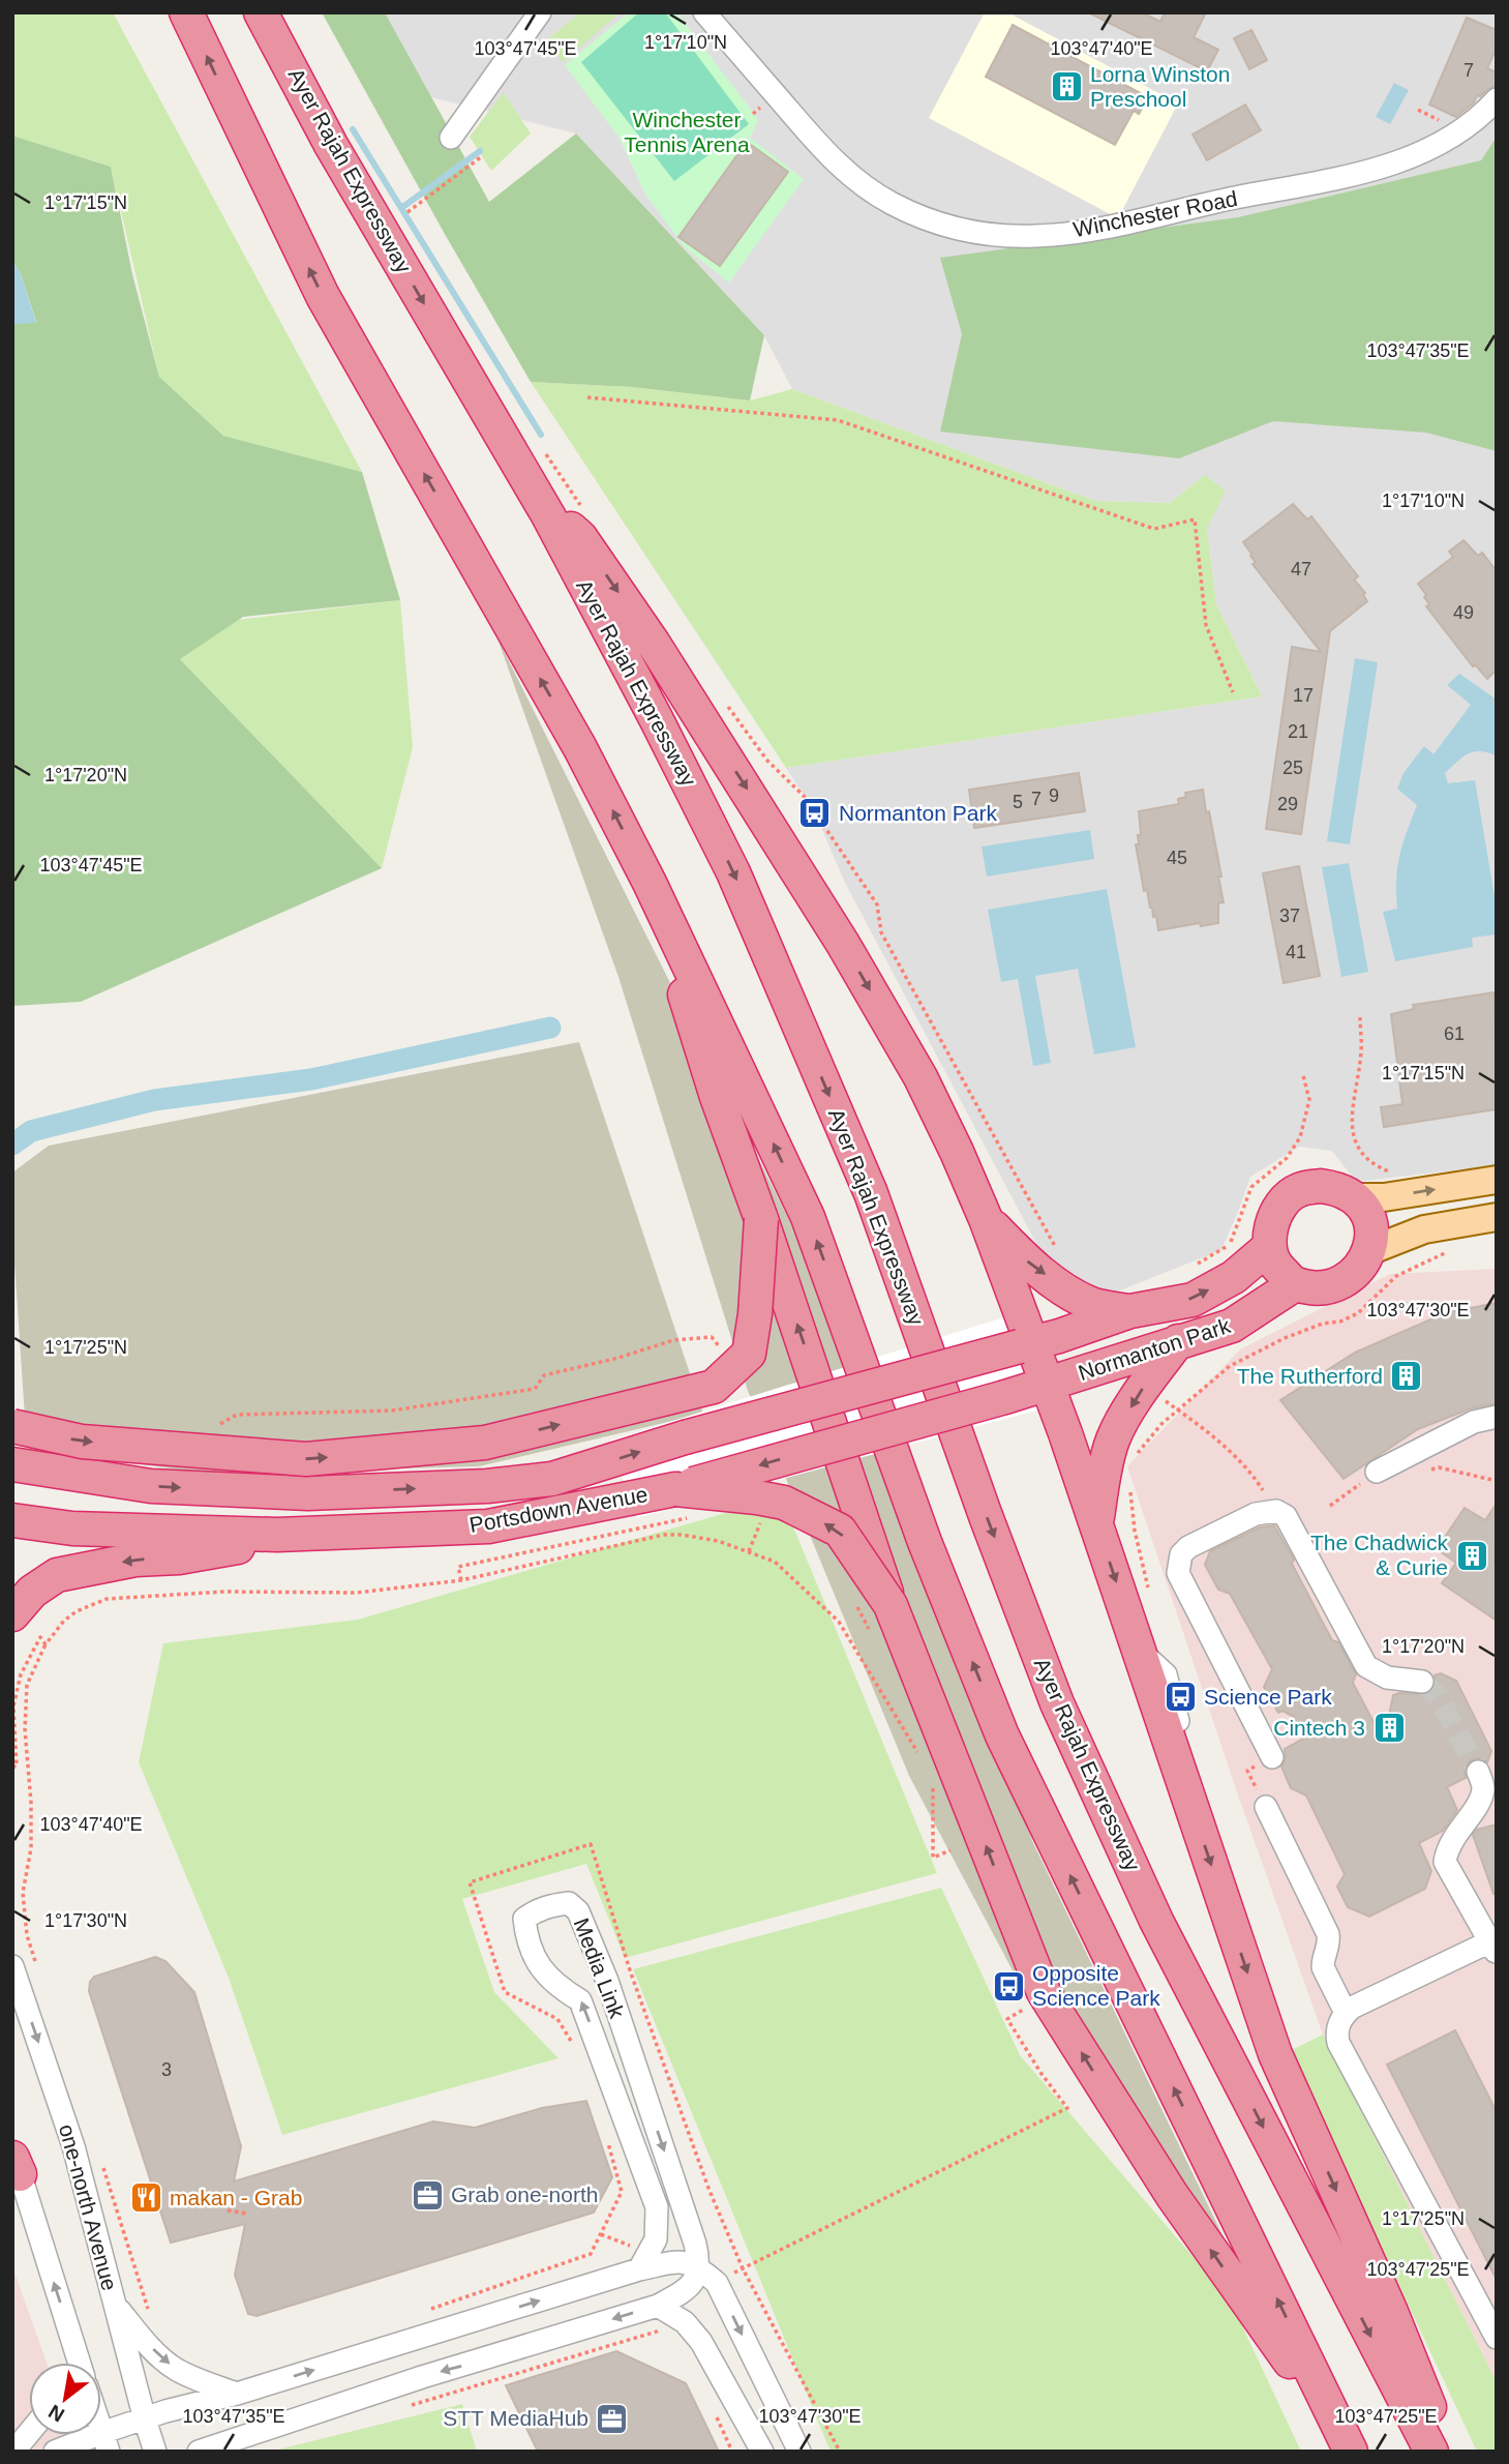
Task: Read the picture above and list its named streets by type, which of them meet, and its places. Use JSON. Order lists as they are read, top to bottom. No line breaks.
{"streets":{"highway":["Ayer Rajah Expressway","Normanton Park","Portsdown Avenue"],"street":["Winchester Road","Media Link","one-north Avenue"]},"crossings":[["Normanton Park","Portsdown Avenue"]],"parks":["Winchester Tennis Arena"],"places":{"building":["Lorna Winston Preschool","The Rutherford","The Chadwick & Curie","Cintech 3"],"bus stop":["Normanton Park","Science Park","Opposite Science Park"],"office":["Grab one-north","STT MediaHub"],"restaurant":["makan - Grab"]},"house_numbers":["7","47","49","17","21","25","9","7","5","29","45","37","41","61","3"],"north":"bottom left","coordinates":["1°17'10\"N","103°47'45\"E","103°47'40\"E","1°17'15\"N","103°47'35\"E","1°17'20\"N","103°47'30\"E","1°17'25\"N","1°17'30\"N","103°47'25\"E"]}
